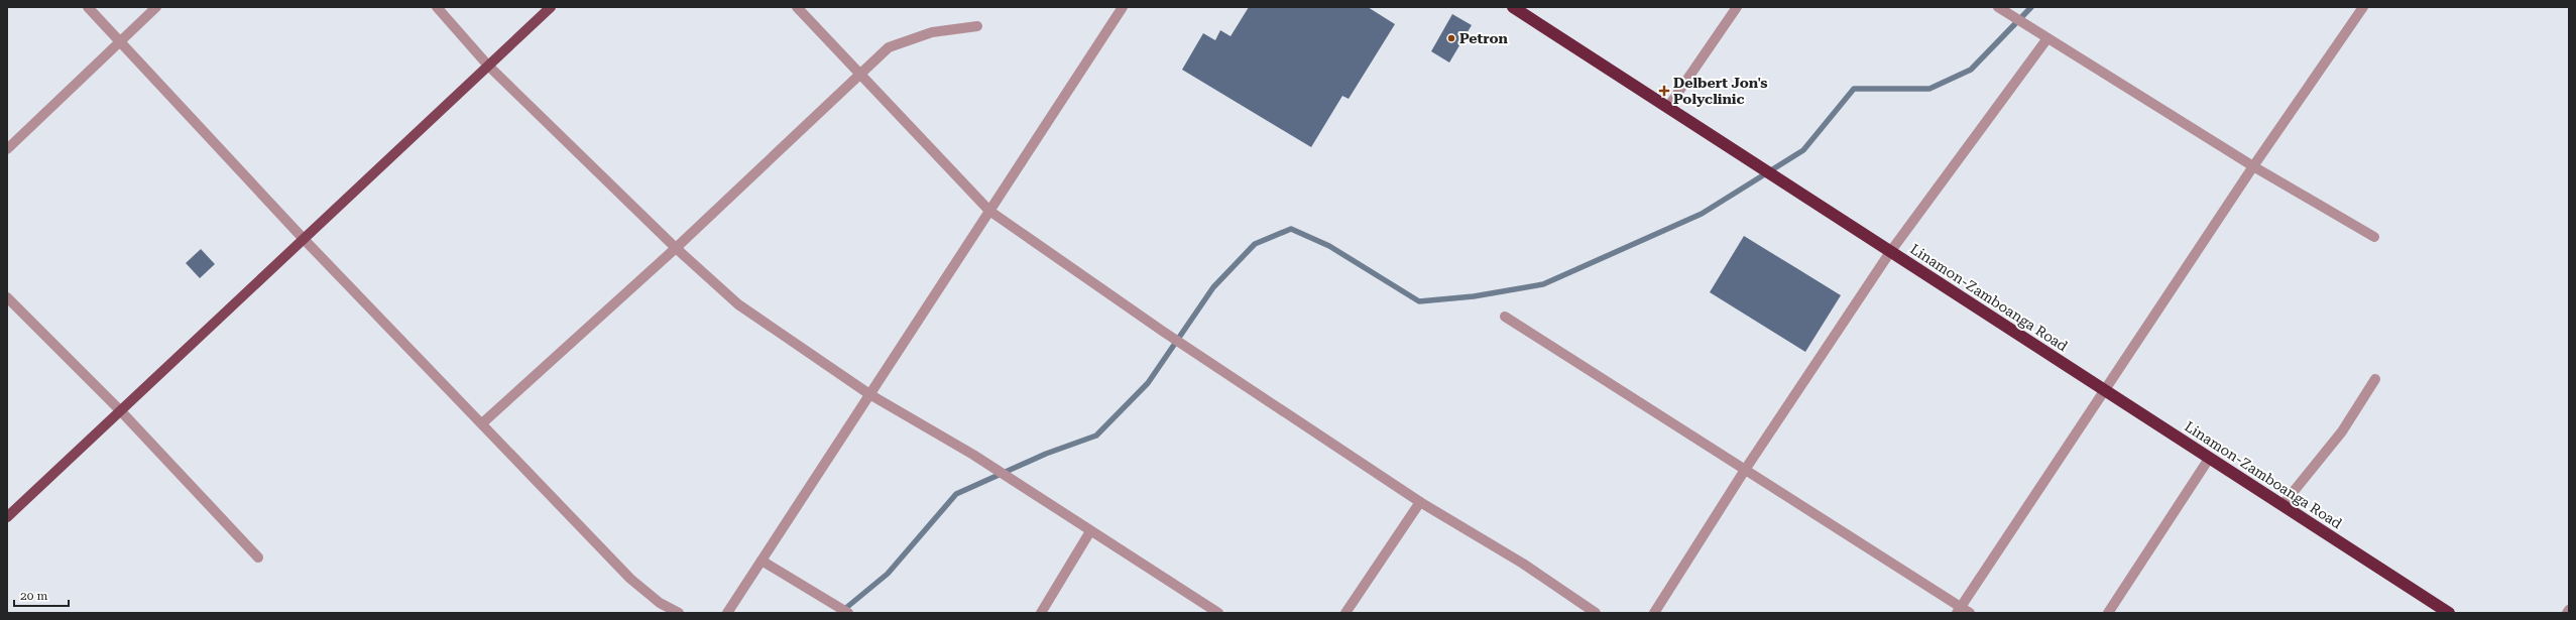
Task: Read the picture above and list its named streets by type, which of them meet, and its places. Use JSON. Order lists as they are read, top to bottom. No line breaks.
{"streets":{"highway":["Linamon-Zamboanga Road"]},"places":{"other":["Petron"],"health":["Delbert Jon's Polyclinic"]},"scale_bar":"20 m"}
